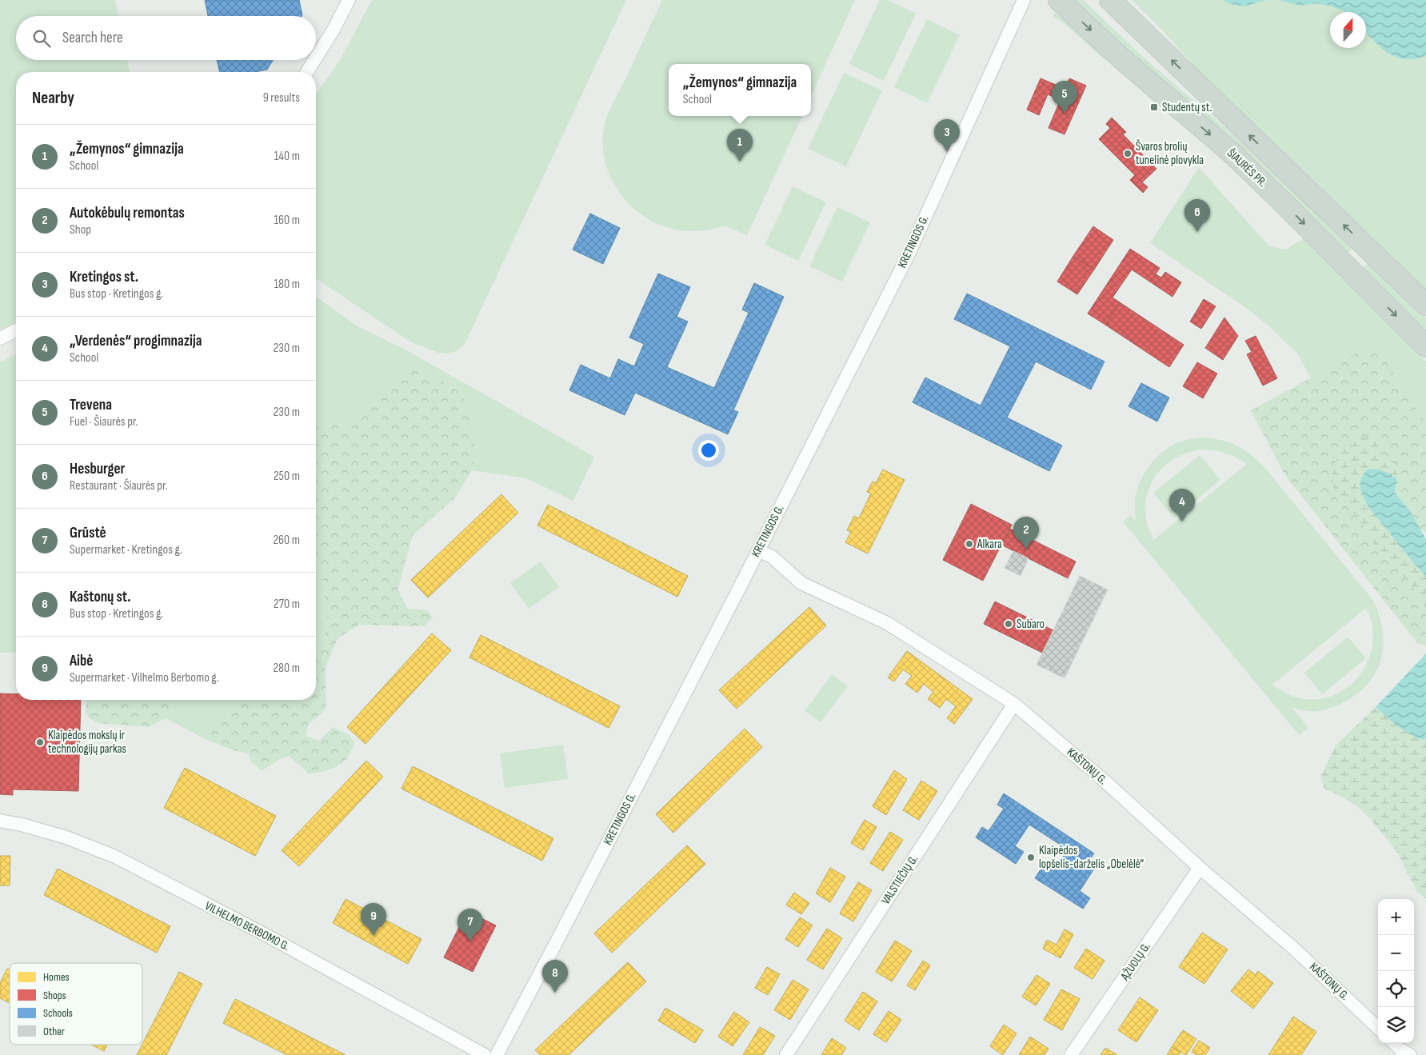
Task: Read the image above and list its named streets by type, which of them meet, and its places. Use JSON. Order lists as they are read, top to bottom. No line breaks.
{"streets":{"main road":["ŠIAURĖS PR."],"street":["KRETINGOS G.","KAŠTONŲ G.","VALSTIEČIŲ G.","VILHELMO BERBOMO G.","ĄŽUOLŲ G."]},"crossings":[["KRETINGOS G.","KAŠTONŲ G."],["KAŠTONŲ G.","VALSTIEČIŲ G."],["KAŠTONŲ G.","ĄŽUOLŲ G."]],"places":{"transit":["Studentų st."],"other":["Švaros brolių tunelinė plovykla","Alkara","Subaro","Klaipėdos mokslų ir technologijų parkas","Klaipėdos lopšelis-darželis „Obelėlė“"]},"legend":["Homes","Shops","Schools","Other"],"north":"top","page":{"search":"Search here","popup":["„Žemynos“ gimnazija","School"],"heading":["Nearby","9 results"],"pins":["5","3","1","6","4","2","9","7","8"],"list":[{"mark":"1","name":"„Žemynos“ gimnazija","note":"School","value":"140 m"},{"mark":"2","name":"Autokėbulų remontas","note":"Shop","value":"160 m"},{"mark":"3","name":"Kretingos st.","note":"Bus stop · Kretingos g.","value":"180 m"},{"mark":"4","name":"„Verdenės“ progimnazija","note":"School","value":"230 m"},{"mark":"5","name":"Trevena","note":"Fuel · Šiaurės pr.","value":"230 m"},{"mark":"6","name":"Hesburger","note":"Restaurant · Šiaurės pr.","value":"250 m"},{"mark":"7","name":"Grūstė","note":"Supermarket · Kretingos g.","value":"260 m"},{"mark":"8","name":"Kaštonų st.","note":"Bus stop · Kretingos g.","value":"270 m"},{"mark":"9","name":"Aibė","note":"Supermarket · Vilhelmo Berbomo g.","value":"280 m"}],"map_buttons":["+","−"]}}
